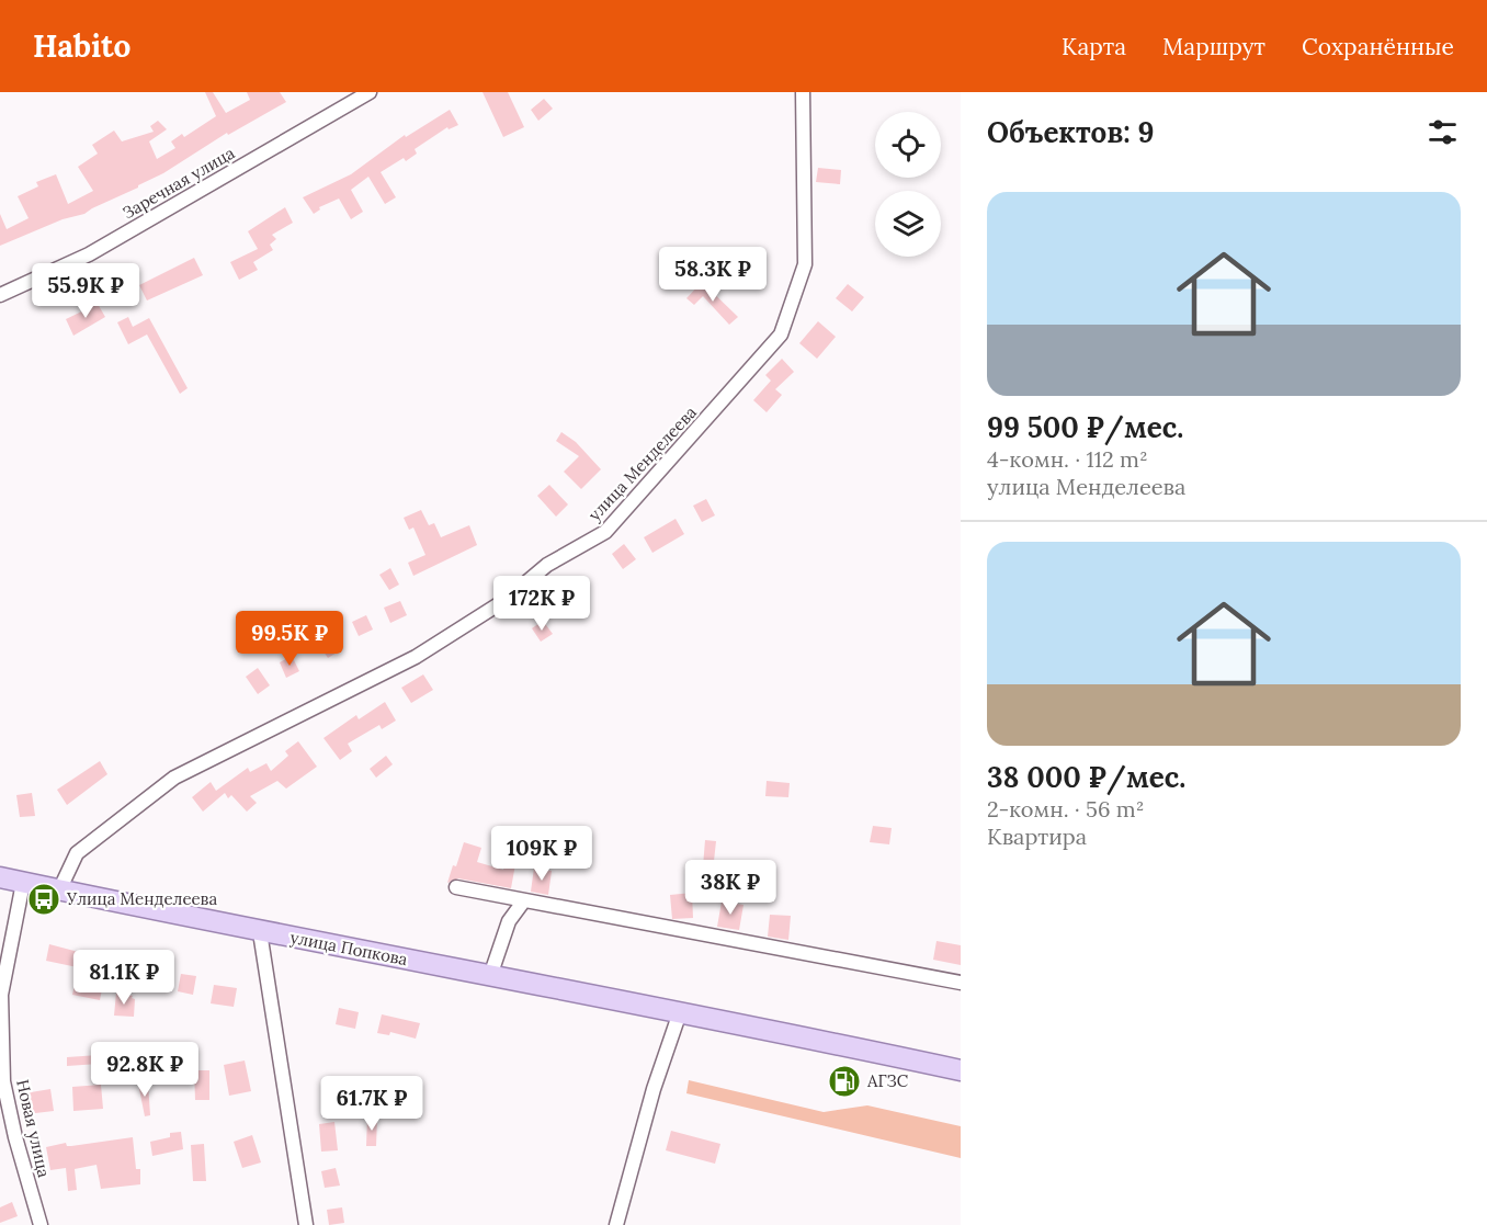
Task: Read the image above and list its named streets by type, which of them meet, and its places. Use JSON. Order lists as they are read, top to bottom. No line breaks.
{"streets":{"main road":["улица Попкова"],"street":["Заречная улица","улица Менделеева","Новая улица"]},"crossings":[["улица Менделеева","улица Попкова"],["улица Попкова","Новая улица"]],"places":{"bus stop":["Улица Менделеева"],"fuel station":["АГЗС"]},"page":{"header":"Habito","nav":["Карта","Маршрут","Сохранённые"],"heading":"Объектов: 9","list":[{"name":"99 500 ₽/мес.","note":"4-комн. · 112 m² · улица Менделеева"},{"name":"38 000 ₽/мес.","note":"2-комн. · 56 m² · Квартира"}],"price":["58.3K ₽","55.9K ₽","172K ₽","99.5K ₽","109K ₽","38K ₽","81.1K ₽","92.8K ₽","61.7K ₽"]}}
